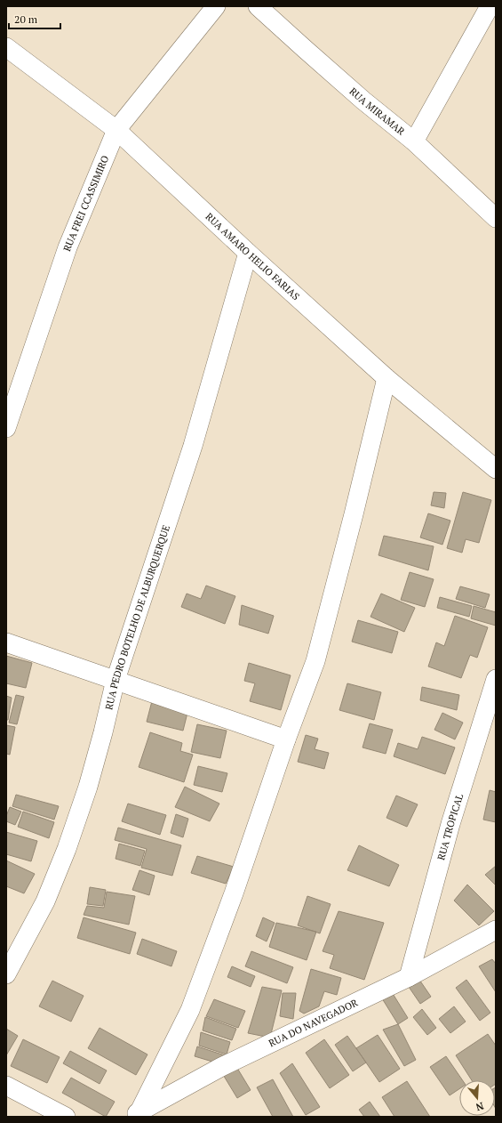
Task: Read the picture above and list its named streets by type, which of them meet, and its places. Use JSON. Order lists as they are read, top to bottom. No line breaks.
{"streets":{"street":["RUA MIRAMAR","RUA FREI CCASSIMIRO","RUA AMARO HELIO FARIAS","RUA PEDRO BOTELHO DE ALBURQUERQUE","RUA TROPICAL","RUA DO NAVEGADOR"]},"crossings":[["RUA FREI CCASSIMIRO","RUA AMARO HELIO FARIAS"],["RUA AMARO HELIO FARIAS","RUA PEDRO BOTELHO DE ALBURQUERQUE"],["RUA TROPICAL","RUA DO NAVEGADOR"]],"scale_bar":"20 m","north":"bottom"}
